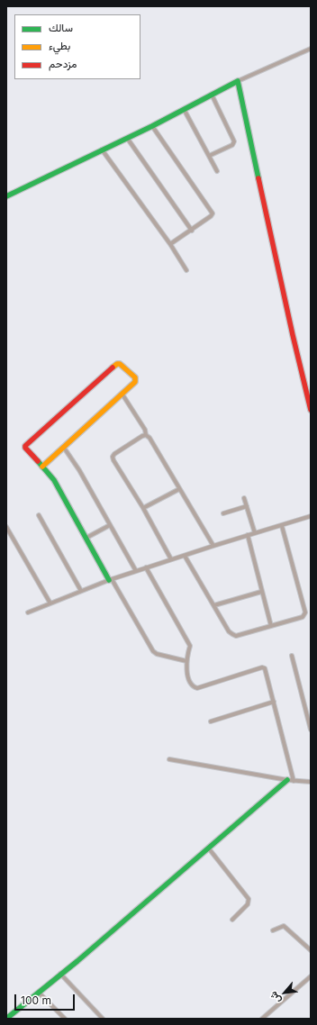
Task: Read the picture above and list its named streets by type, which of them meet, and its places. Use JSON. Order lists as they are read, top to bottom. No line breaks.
{"legend":["سالك","بطيء","مزدحم"],"scale_bar":"100 m","north":"bottom left"}
